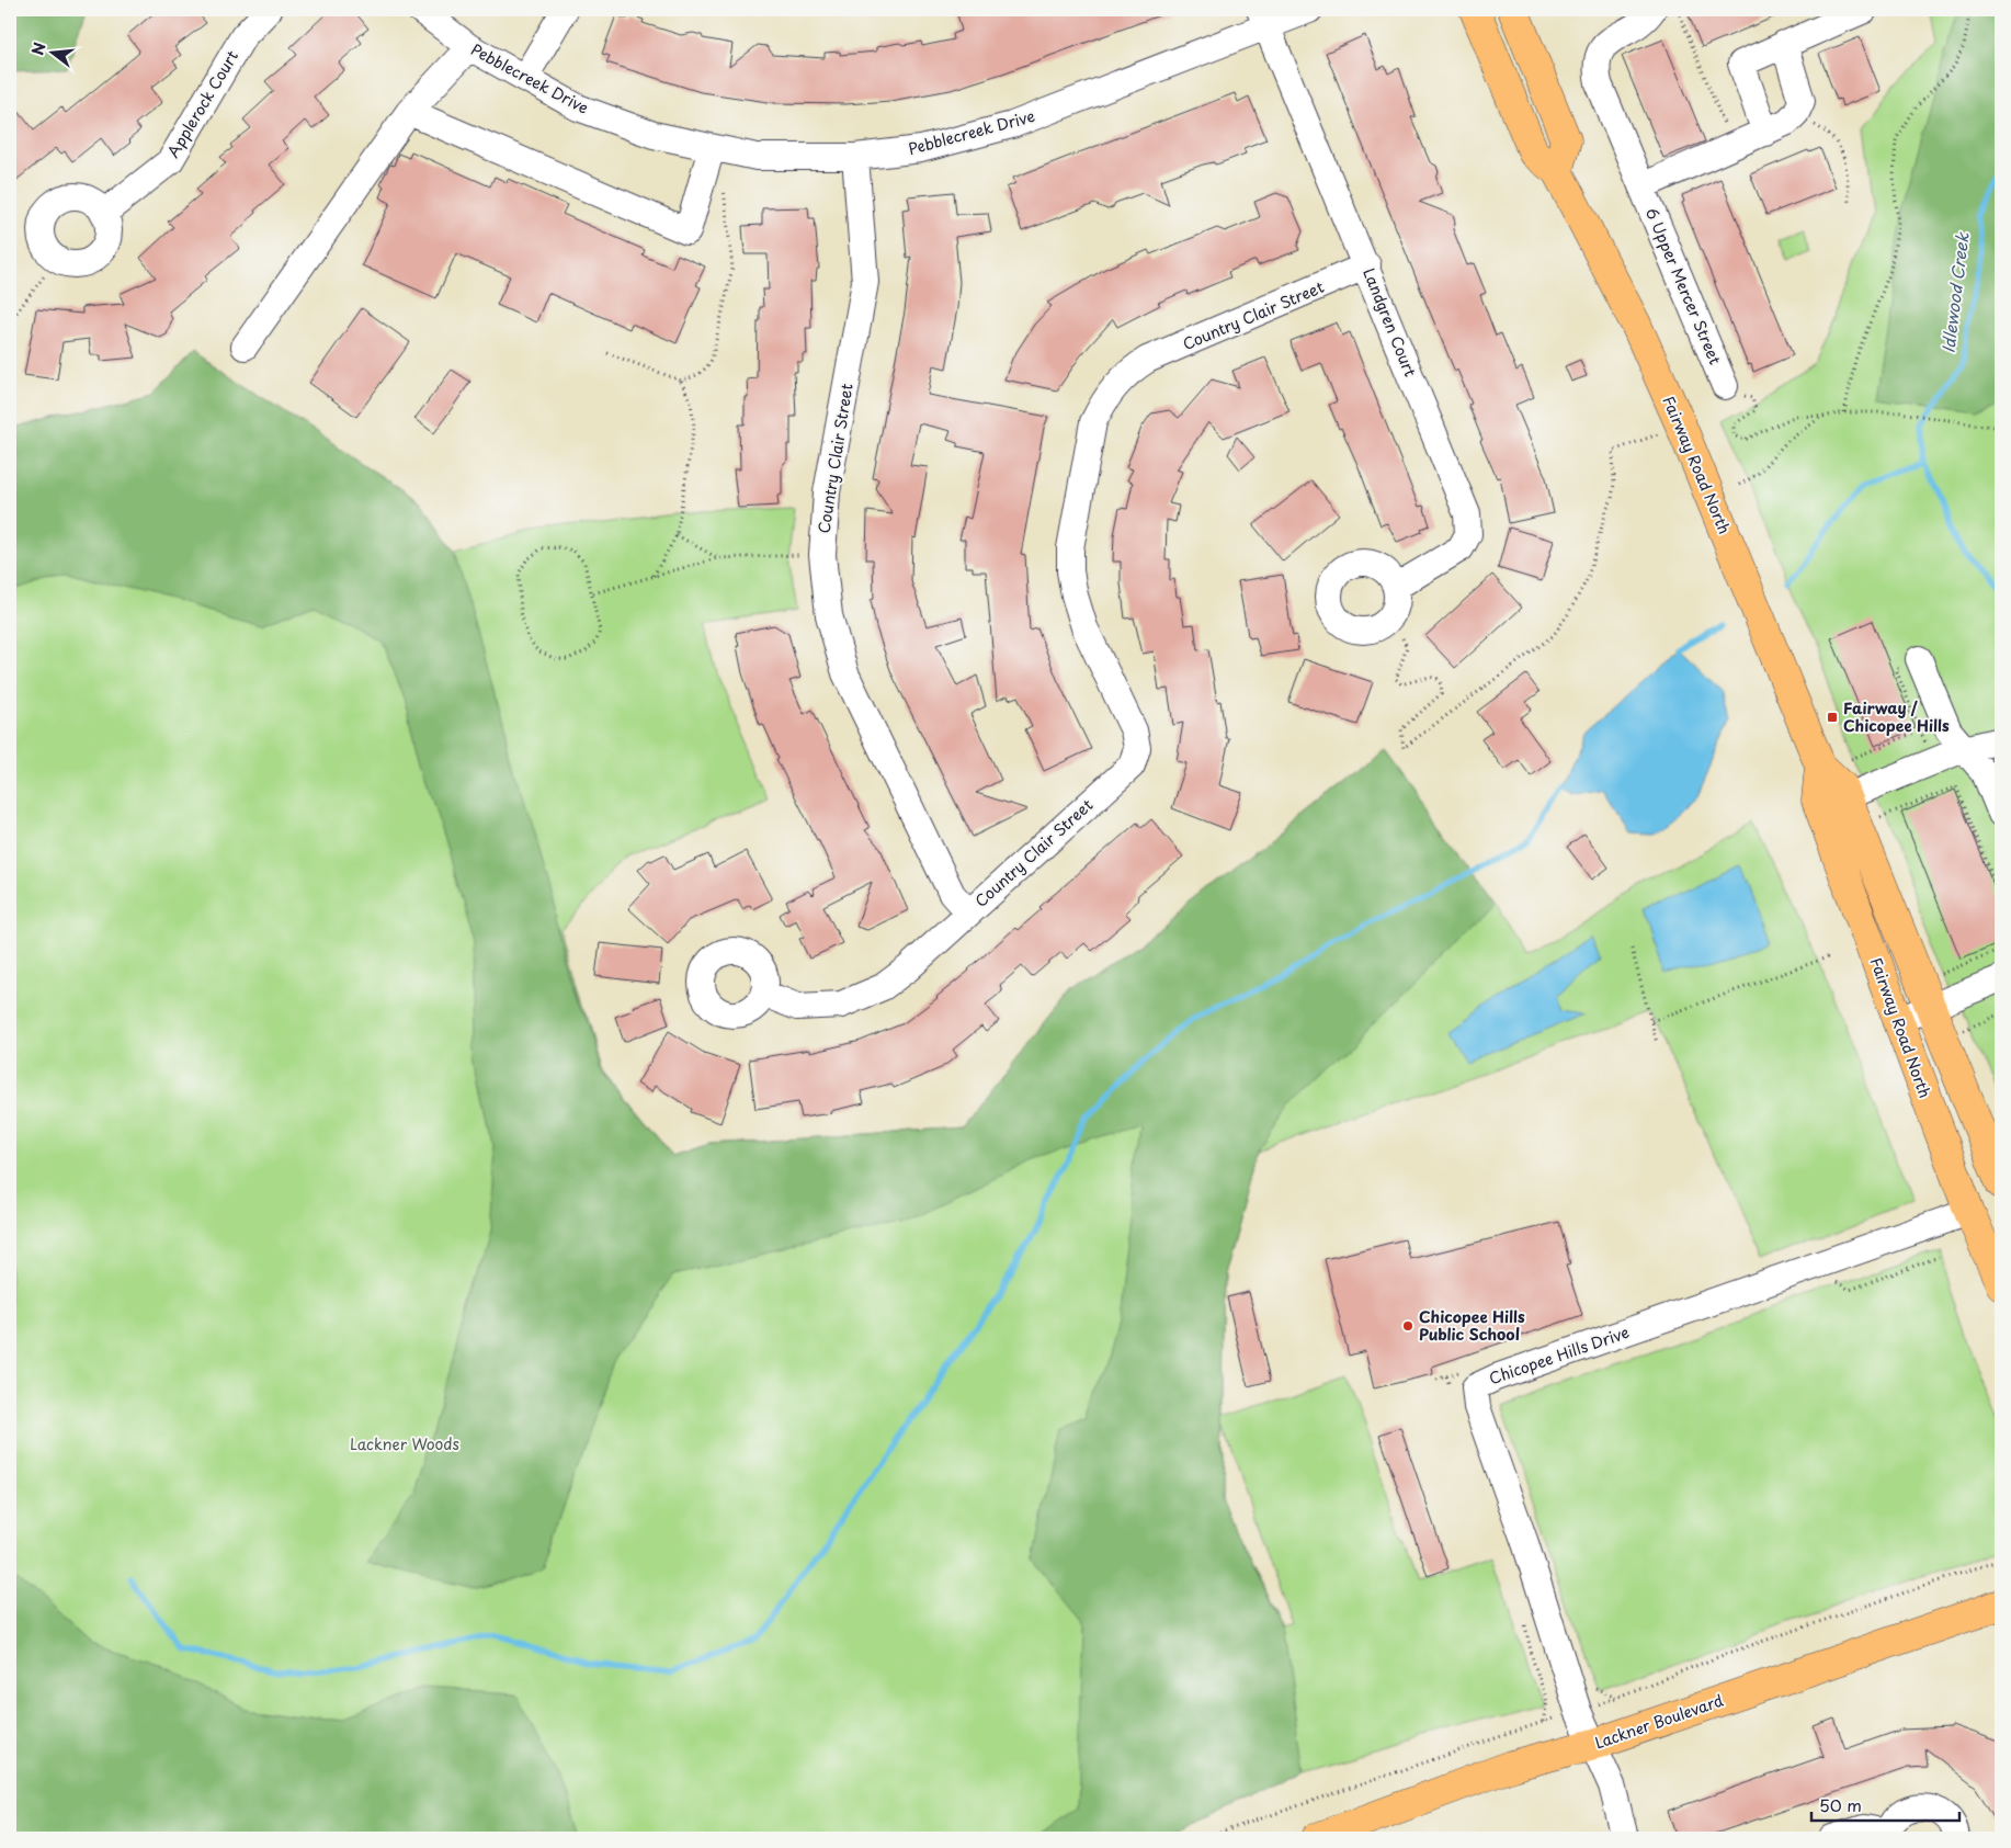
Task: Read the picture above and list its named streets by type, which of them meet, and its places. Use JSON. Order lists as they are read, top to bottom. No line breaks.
{"streets":{"main road":["Fairway Road North","Lackner Boulevard"],"street":["Pebblecreek Drive","Applerock Court","6 Upper Mercer Street","Country Clair Street","Landgren Court","Chicopee Hills Drive"]},"crossings":[["Pebblecreek Drive","Country Clair Street"],["Pebblecreek Drive","Landgren Court"],["Country Clair Street","Landgren Court"],["Fairway Road North","Chicopee Hills Drive"],["Chicopee Hills Drive","Lackner Boulevard"]],"water":["Idlewood Creek"],"parks":["Lackner Woods"],"places":{"transit":["Fairway / Chicopee Hills"],"other":["Chicopee Hills Public School"]},"scale_bar":"50 m","north":"left"}
